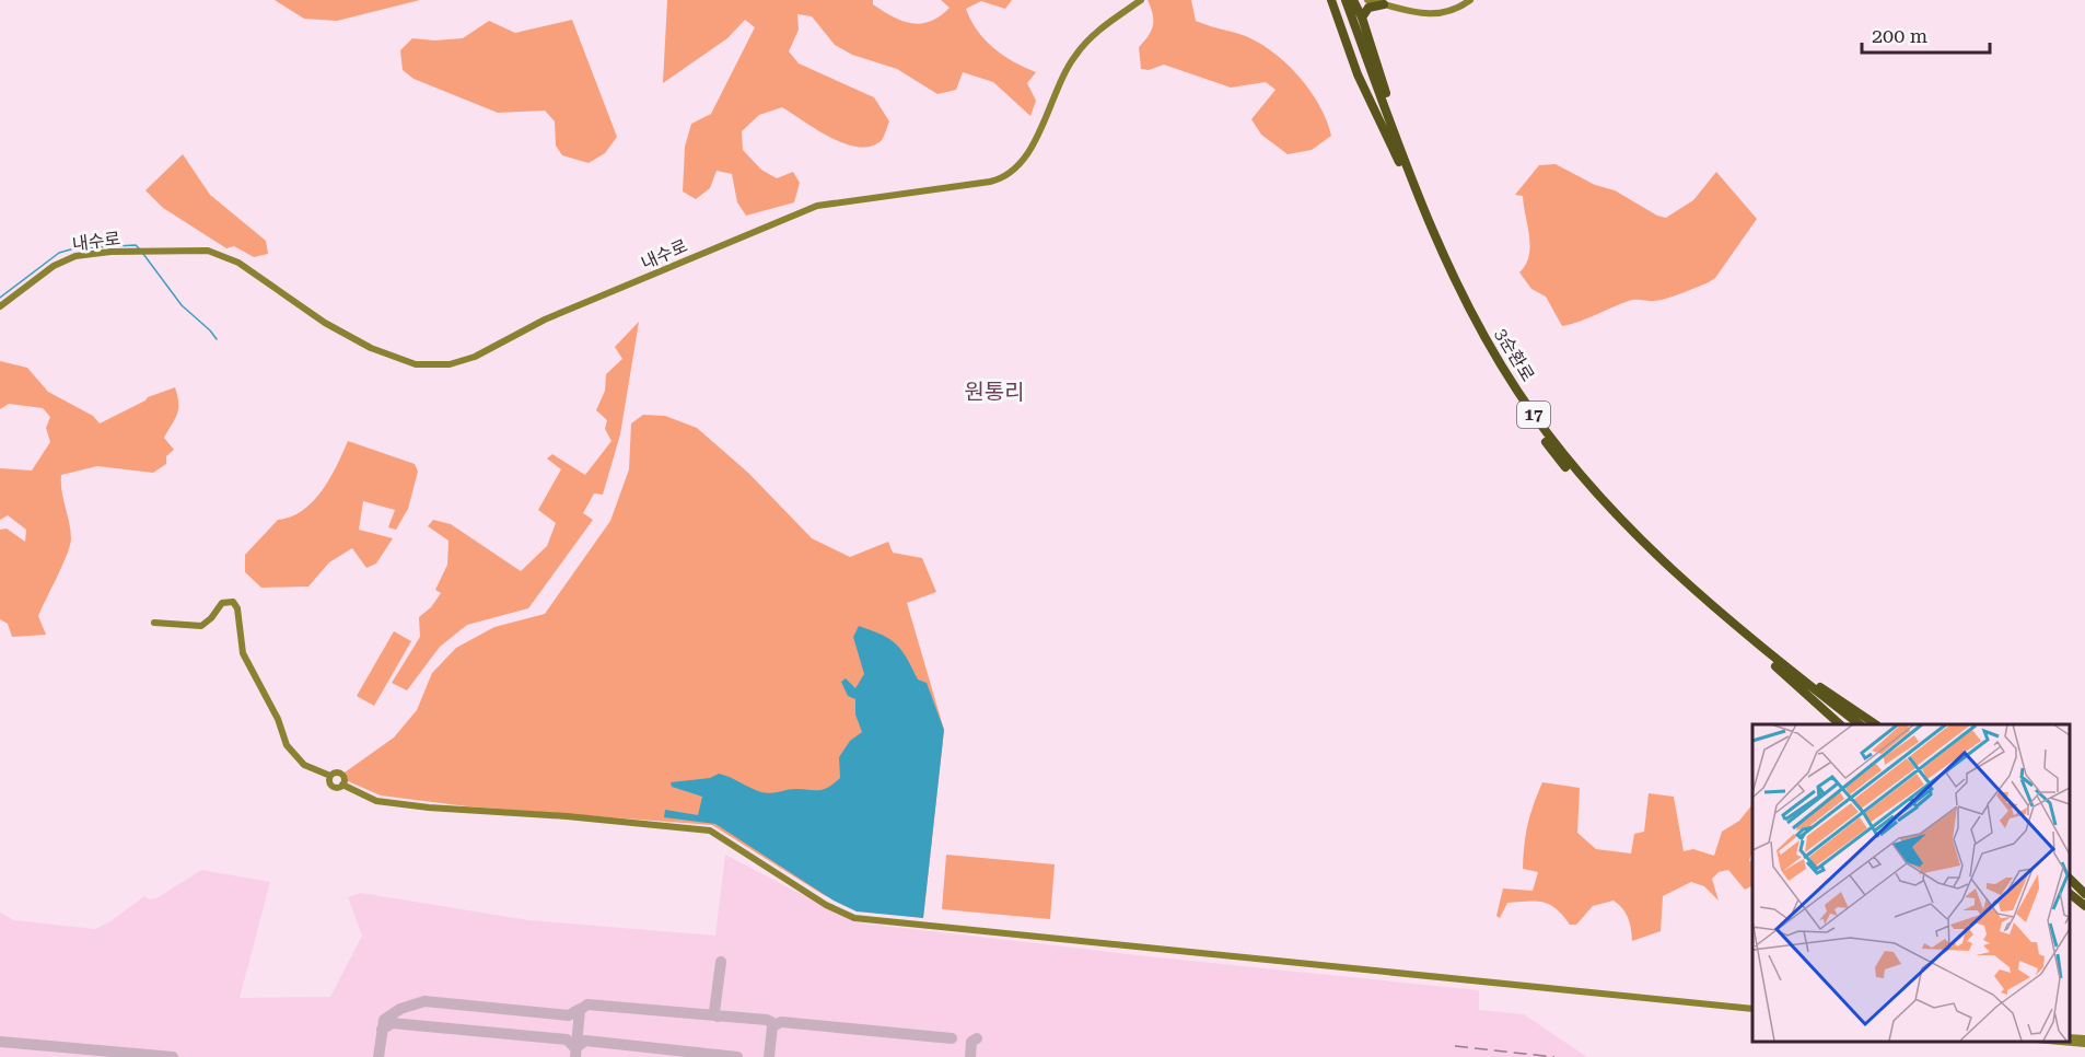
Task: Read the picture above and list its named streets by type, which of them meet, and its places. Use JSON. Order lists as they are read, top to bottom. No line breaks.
{"streets":{"highway":["3순환로","17"],"street":["내수로"]},"districts":["원통리"],"scale_bar":"200 m"}
